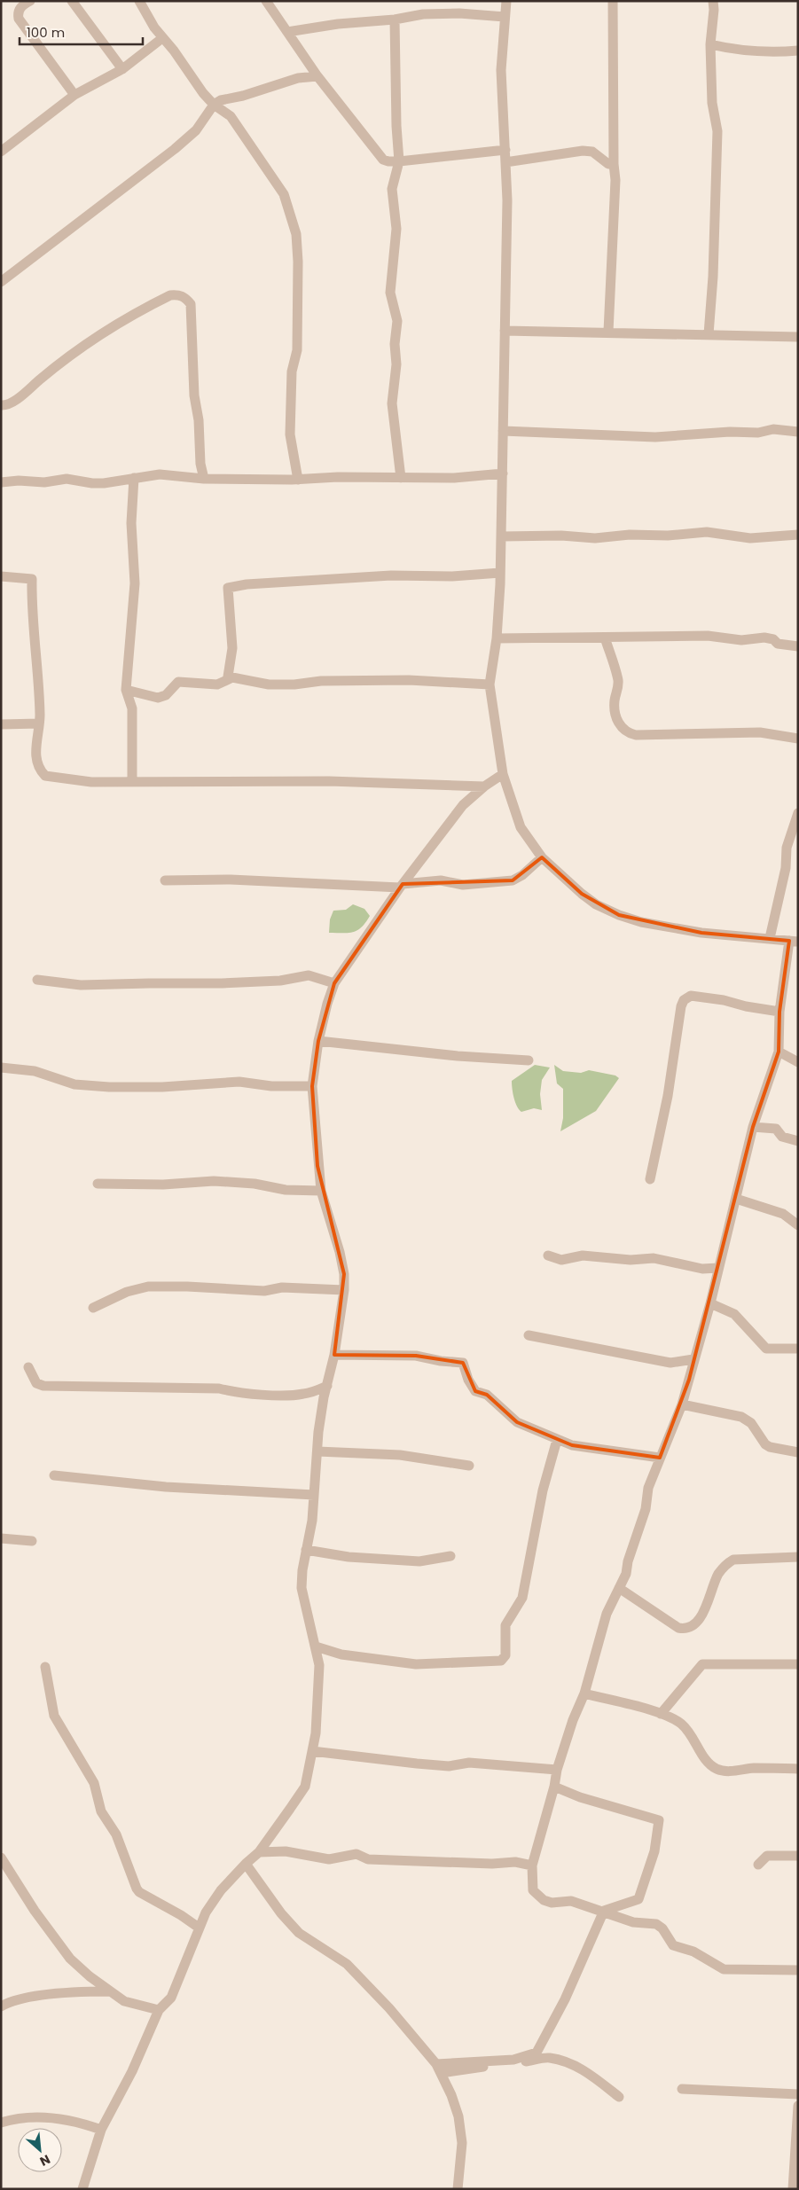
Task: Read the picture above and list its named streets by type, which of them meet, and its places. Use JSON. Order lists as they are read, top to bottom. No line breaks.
{"scale_bar":"100 m","north":"bottom right"}
